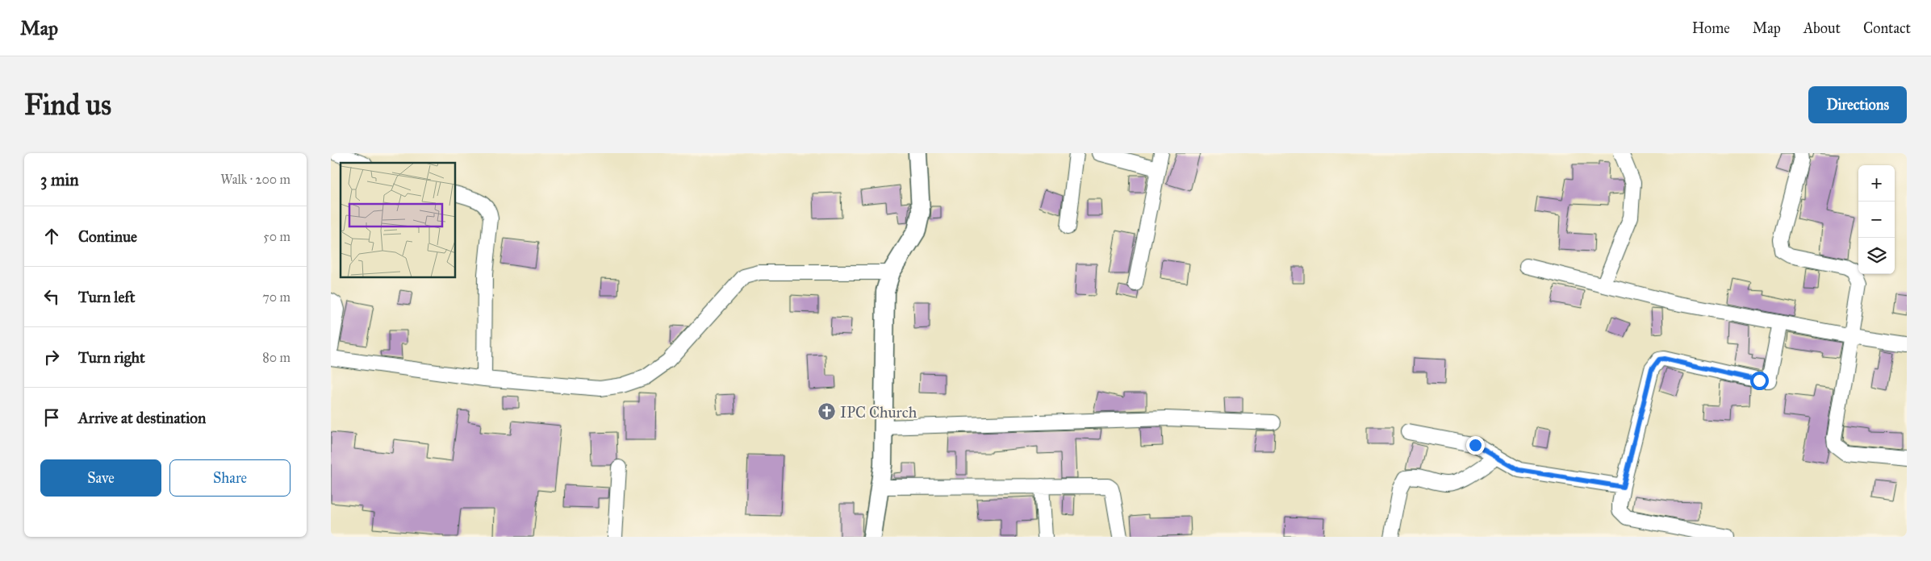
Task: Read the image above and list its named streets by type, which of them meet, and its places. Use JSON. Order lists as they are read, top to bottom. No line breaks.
{"places":{"church":["IPC Church"]},"page":{"header":"Map","nav":["Home","Map","About","Contact"],"buttons":["Directions",["Save","Share"]],"title":"Find us","heading":["3 min","Walk · 200 m"],"map_buttons":["+","−"],"list":[["Continue","50 m"],["Turn left","70 m"],["Turn right","80 m"],"Arrive at destination"]}}
